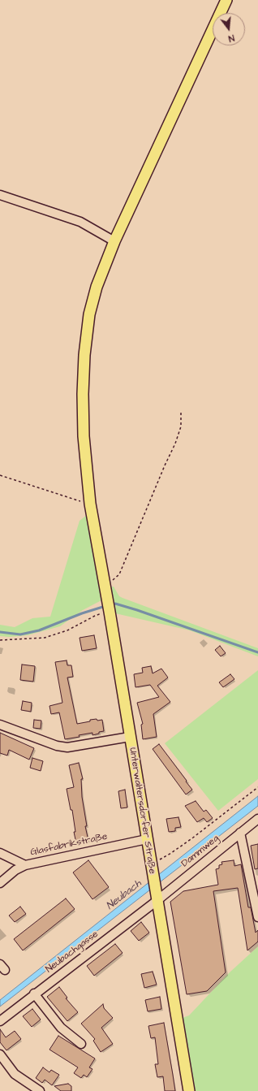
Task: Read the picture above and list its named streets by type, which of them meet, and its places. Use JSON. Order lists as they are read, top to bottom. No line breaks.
{"streets":{"main road":["Unterwaltersdorfer Straße"],"street":["Glasfabrikstraße","Dammweg","Neubachgasse"]},"crossings":[["Unterwaltersdorfer Straße","Glasfabrikstraße"],["Unterwaltersdorfer Straße","Dammweg"],["Unterwaltersdorfer Straße","Neubachgasse"],["Dammweg","Neubachgasse"]],"water":["Neubach"],"north":"bottom"}
